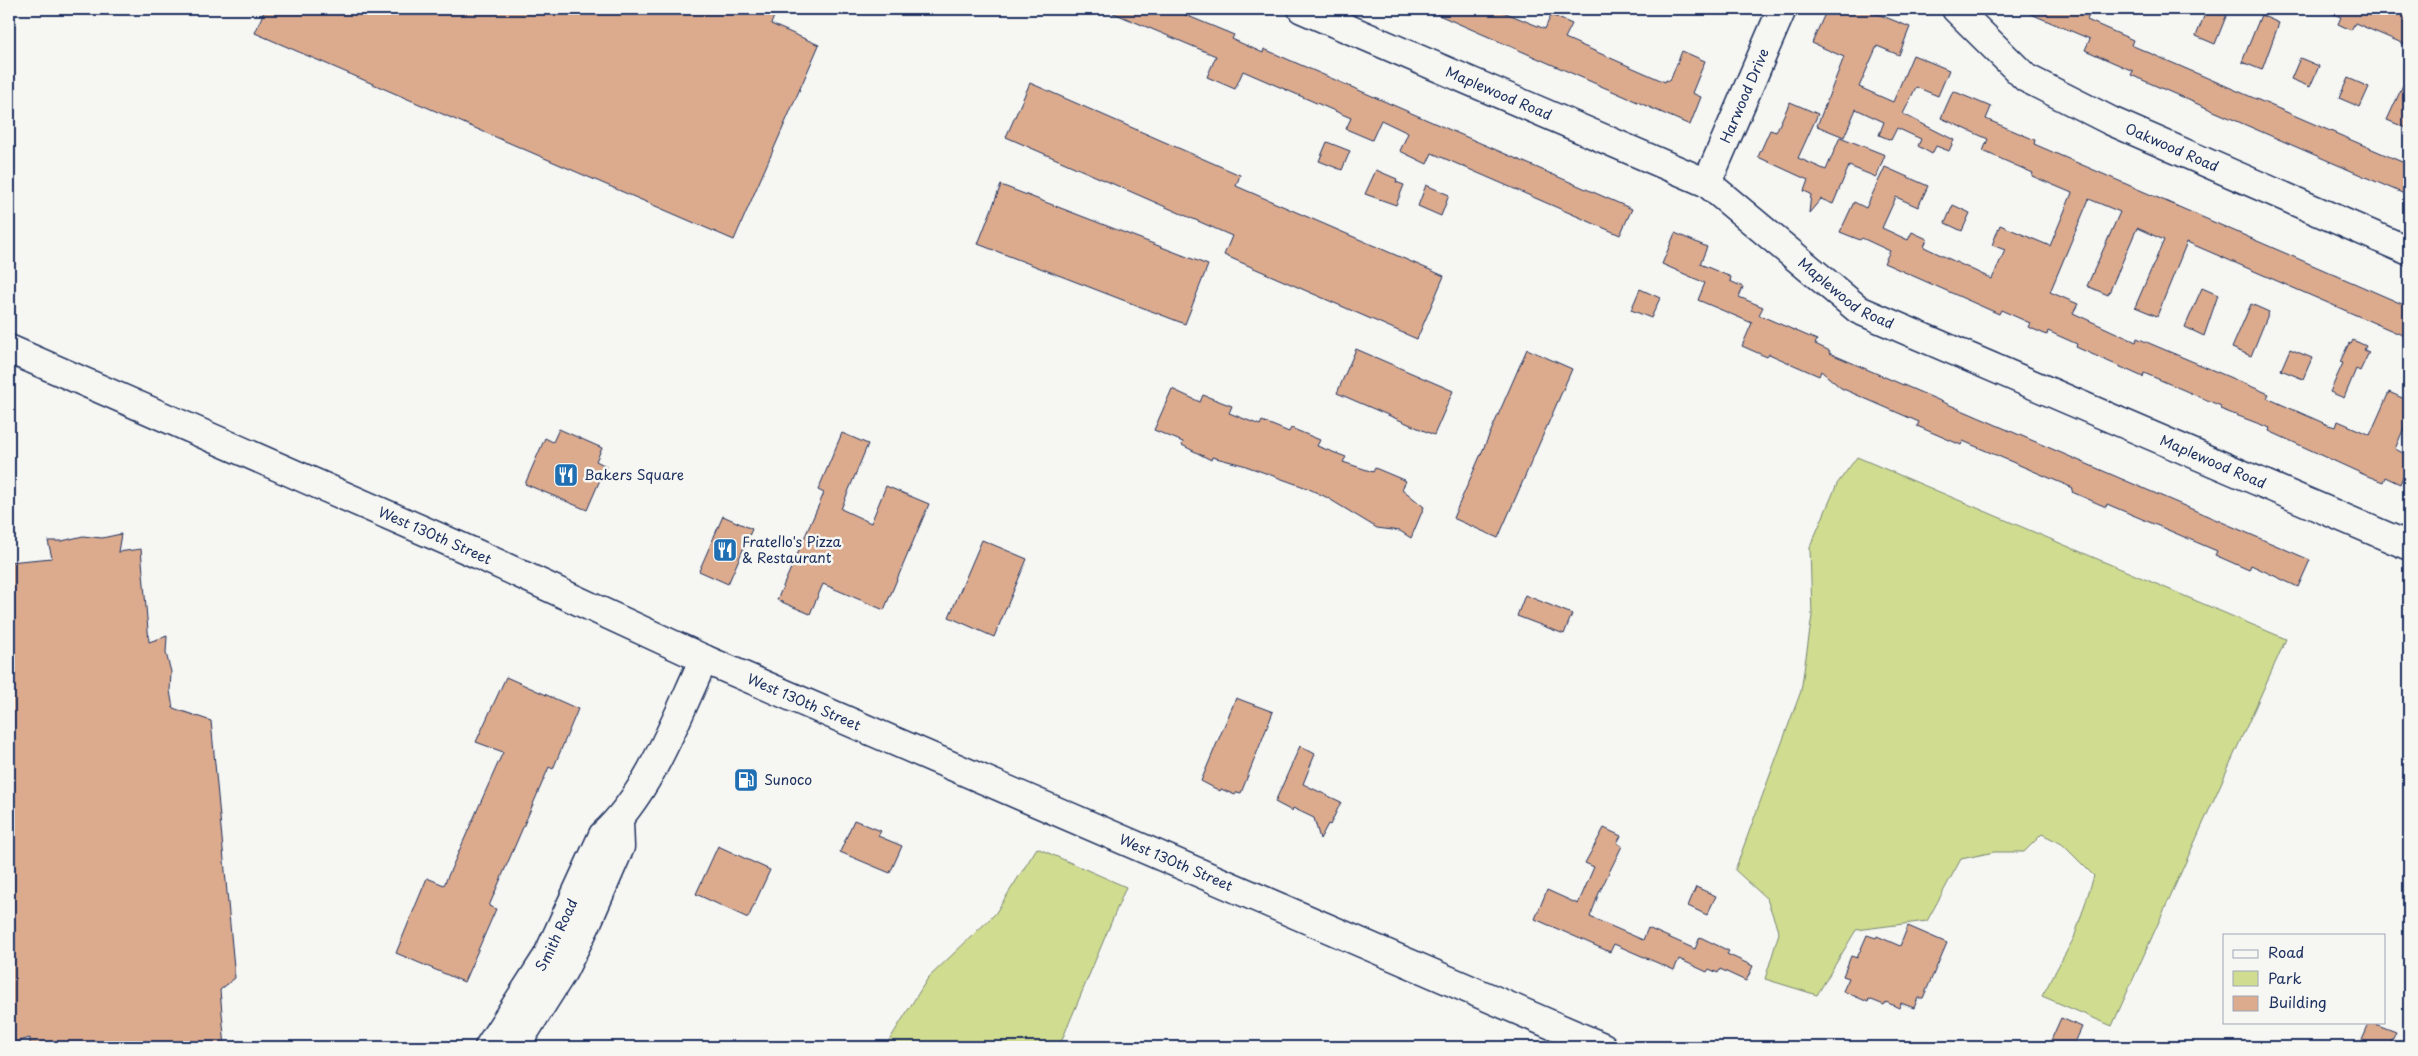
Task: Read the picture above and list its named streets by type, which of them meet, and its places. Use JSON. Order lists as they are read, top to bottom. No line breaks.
{"streets":{"main road":["Maplewood Road","Harwood Drive","Oakwood Road","West 130th Street","Smith Road"]},"crossings":[["Maplewood Road","Harwood Drive"],["West 130th Street","Smith Road"]],"places":{"restaurant":["Bakers Square","Fratello's Pizza & Restaurant"],"fuel station":["Sunoco"]},"legend":["Road","Park","Building"]}
